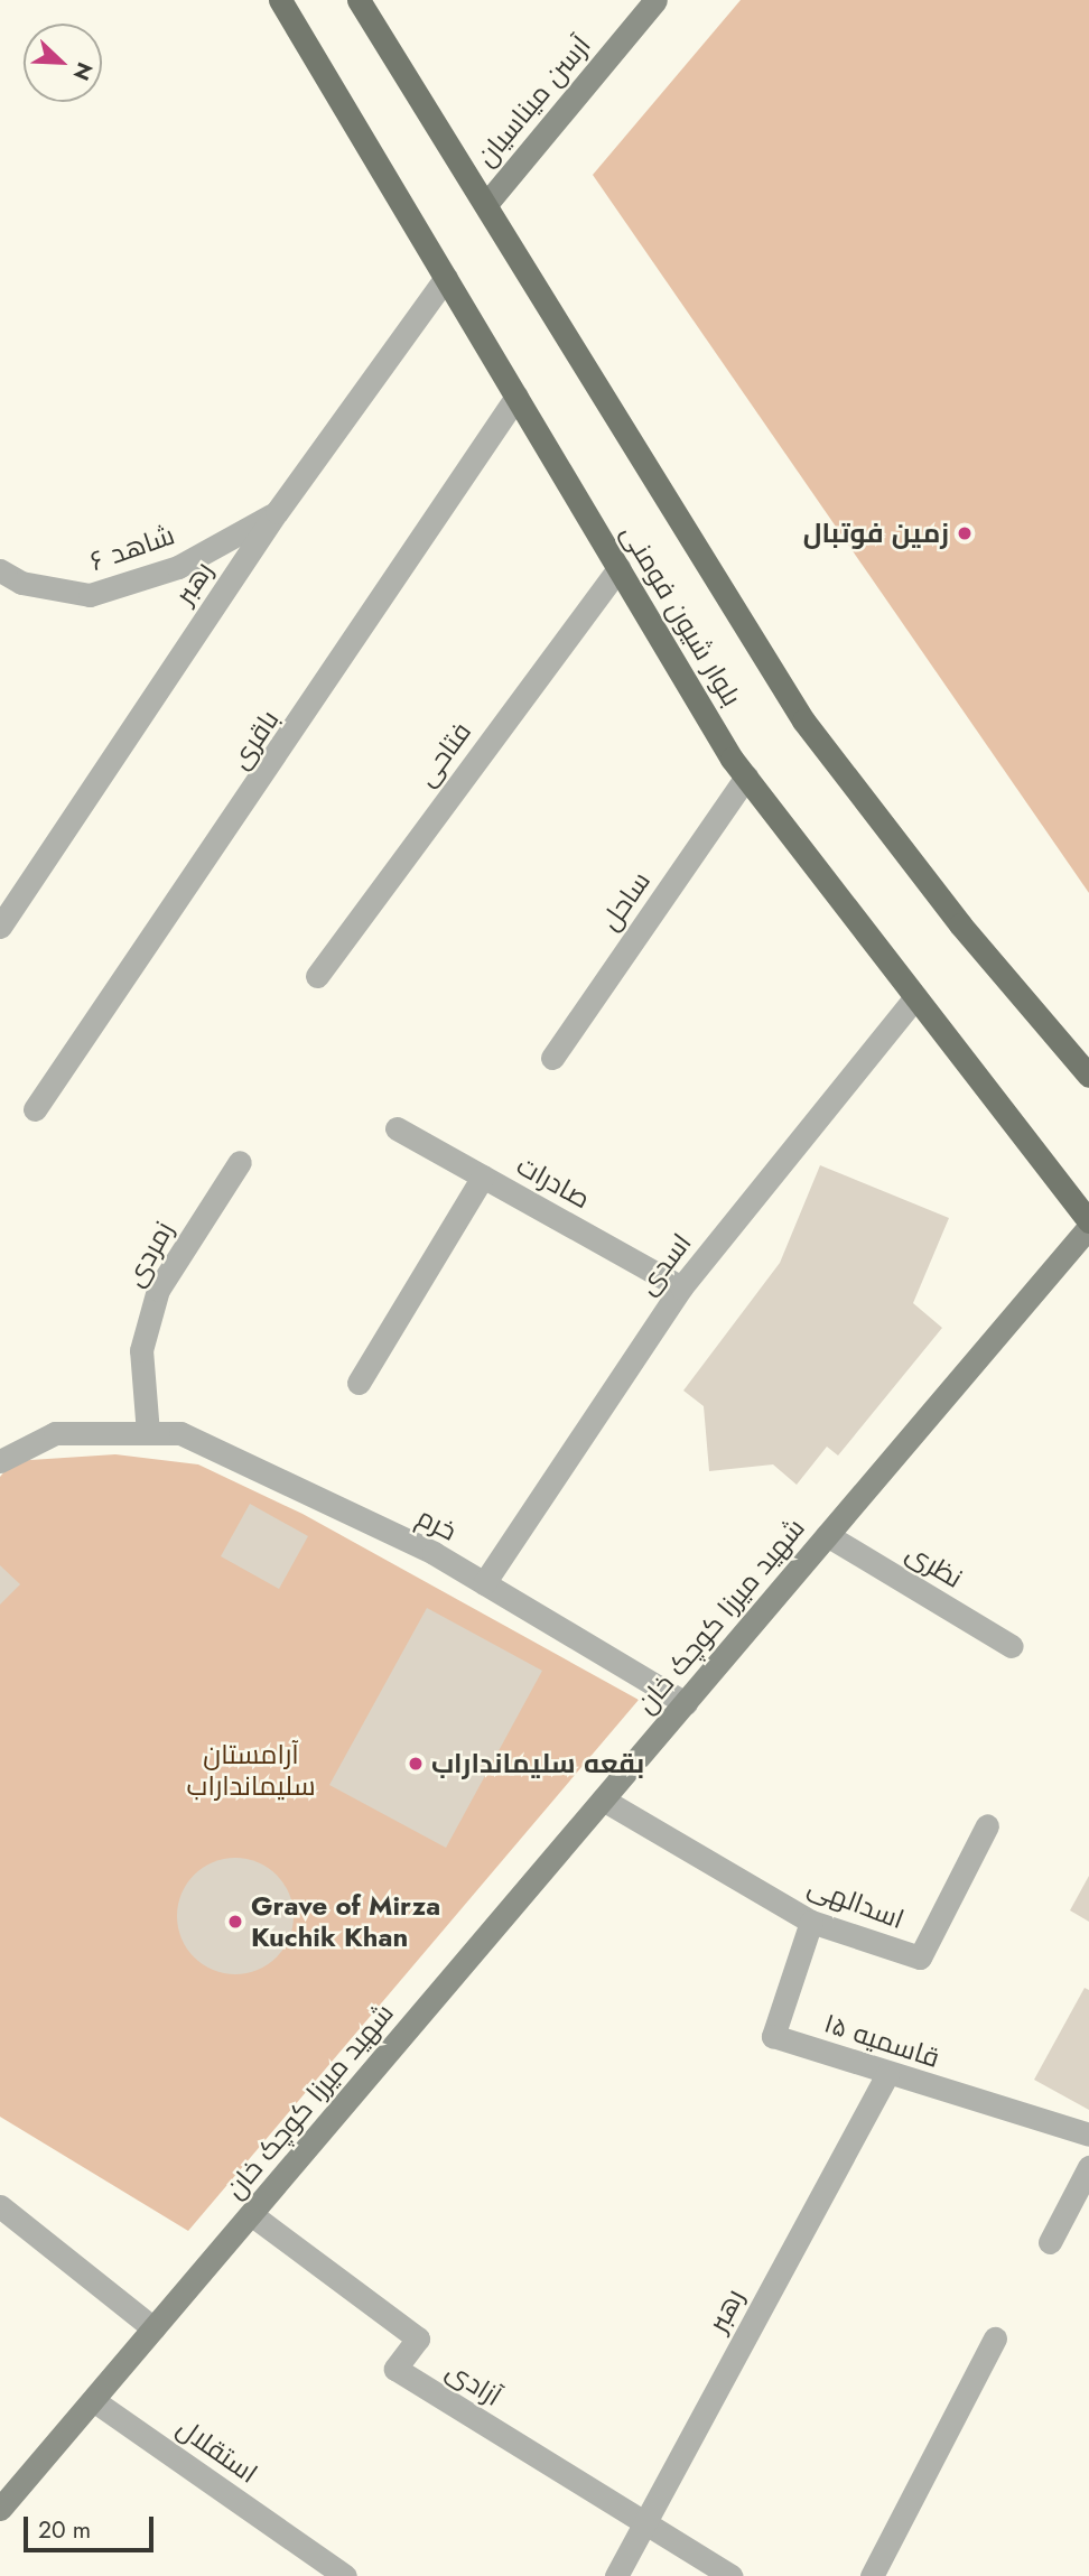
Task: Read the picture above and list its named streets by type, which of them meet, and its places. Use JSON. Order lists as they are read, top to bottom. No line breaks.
{"streets":{"main road":["بلوار شیون فومنی"],"street":["آرسن میناسیان","شاهد ۶","رهبر","باقری","فتاحی","ساحل","صادرات","زمردی","اسدی","خرم","نظری","شهید میرزا کوچک خان","اسدالهی","قاسمیه ۱۵","آزادی","استقلال"]},"crossings":[["آرسن میناسیان","بلوار شیون فومنی"],["شاهد ۶","رهبر"],["رهبر","بلوار شیون فومنی"],["رهبر","قاسمیه ۱۵"],["رهبر","آزادی"],["بلوار شیون فومنی","باقری"],["بلوار شیون فومنی","فتاحی"],["بلوار شیون فومنی","ساحل"],["بلوار شیون فومنی","اسدی"],["بلوار شیون فومنی","شهید میرزا کوچک خان"],["صادرات","اسدی"],["زمردی","خرم"],["اسدی","خرم"],["خرم","شهید میرزا کوچک خان"],["نظری","شهید میرزا کوچک خان"],["شهید میرزا کوچک خان","اسدالهی"],["شهید میرزا کوچک خان","آزادی"],["شهید میرزا کوچک خان","استقلال"],["اسدالهی","قاسمیه ۱۵"]],"parks":["آرامستان سلیمانداراب"],"places":["زمین فوتبال","بقعه سلیمانداراب","Grave of Mirza Kuchik Khan"],"scale_bar":"20 m","north":"bottom right"}
